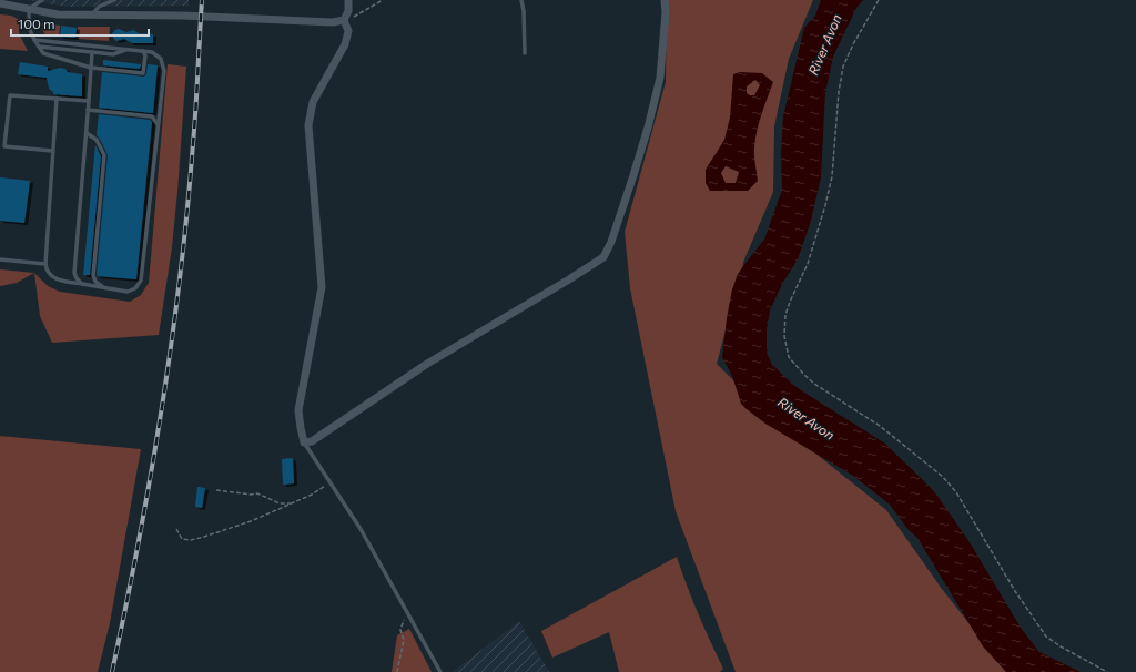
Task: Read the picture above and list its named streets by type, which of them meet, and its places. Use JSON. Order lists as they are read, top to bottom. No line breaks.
{"water":["River Avon"],"scale_bar":"100 m"}
